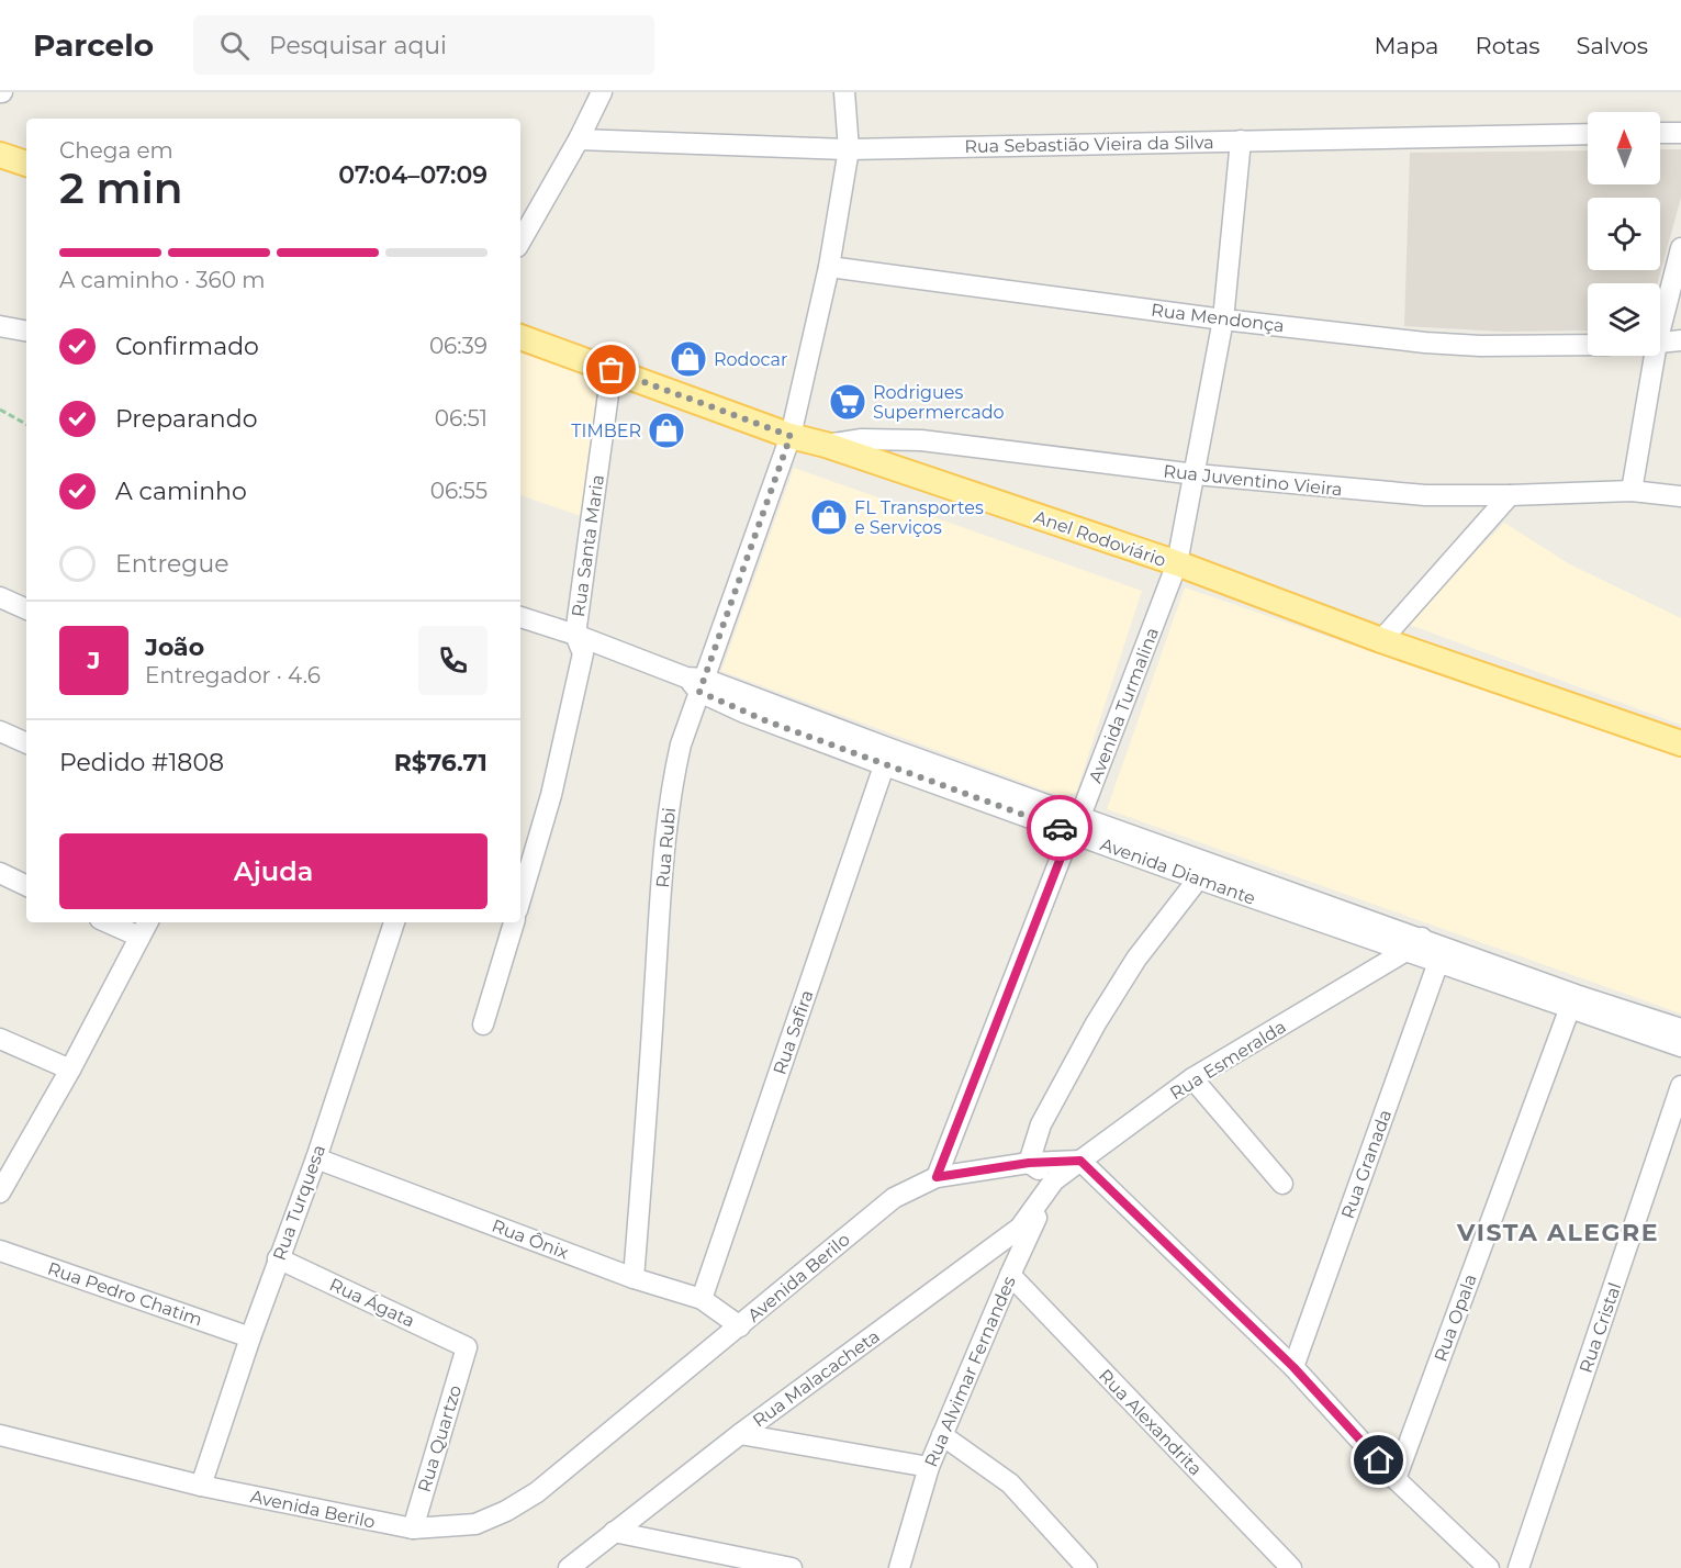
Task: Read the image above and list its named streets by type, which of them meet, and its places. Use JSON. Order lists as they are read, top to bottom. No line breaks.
{"streets":{"main road":["Anel Rodoviário"],"street":["Rua Sebastião Vieira da Silva","Rua Mendonça","Rua Juventino Vieira","Rua Santa Maria","Avenida Turmalina","Rua Rubi","Avenida Diamante","Rua Safira","Rua Esmeralda","Rua Granada","Rua Turquesa","Rua Ônix","Avenida Berilo","Rua Pedro Chatim","Rua Ágata","Rua Opala","Rua Cristal","Rua Alvimar Fernandes","Rua Malacacheta","Rua Alexandrita","Rua Quartzo"]},"crossings":[["Rua Sebastião Vieira da Silva","Avenida Turmalina"],["Rua Sebastião Vieira da Silva","Rua Rubi"],["Rua Mendonça","Avenida Turmalina"],["Rua Mendonça","Rua Rubi"],["Rua Juventino Vieira","Anel Rodoviário"],["Rua Juventino Vieira","Avenida Turmalina"],["Anel Rodoviário","Rua Santa Maria"],["Anel Rodoviário","Avenida Turmalina"],["Anel Rodoviário","Rua Rubi"],["Rua Santa Maria","Avenida Diamante"],["Avenida Turmalina","Avenida Diamante"],["Avenida Turmalina","Avenida Berilo"],["Rua Rubi","Avenida Diamante"],["Rua Rubi","Rua Ônix"],["Avenida Diamante","Rua Safira"],["Avenida Diamante","Rua Esmeralda"],["Avenida Diamante","Rua Granada"],["Avenida Diamante","Rua Opala"],["Rua Safira","Rua Ônix"],["Rua Esmeralda","Avenida Berilo"],["Rua Esmeralda","Rua Alvimar Fernandes"],["Rua Esmeralda","Rua Malacacheta"],["Rua Turquesa","Rua Ônix"],["Rua Turquesa","Avenida Berilo"],["Rua Turquesa","Rua Pedro Chatim"],["Rua Turquesa","Rua Ágata"],["Rua Ônix","Avenida Berilo"],["Avenida Berilo","Rua Quartzo"],["Rua Ágata","Rua Quartzo"],["Rua Alvimar Fernandes","Rua Malacacheta"],["Rua Alvimar Fernandes","Rua Alexandrita"]],"districts":["VISTA ALEGRE"],"places":{"shop":["Rodocar","TIMBER","FL Transportes e Serviços"],"supermarket":["Rodrigues Supermercado"]},"north":"top","page":{"header":"Parcelo","search":"Pesquisar aqui","nav":["Mapa","Rotas","Salvos"],"heading":["2 min","Chega em","07:04–07:09"],"panel":["João","Entregador · 4.6","Pedido #1808","R$76.71"],"bar":"A caminho · 360 m","list":[["Confirmado","06:39"],["Preparando","06:51"],["A caminho","06:55"],"Entregue"],"round":"J","buttons":"Ajuda"}}
